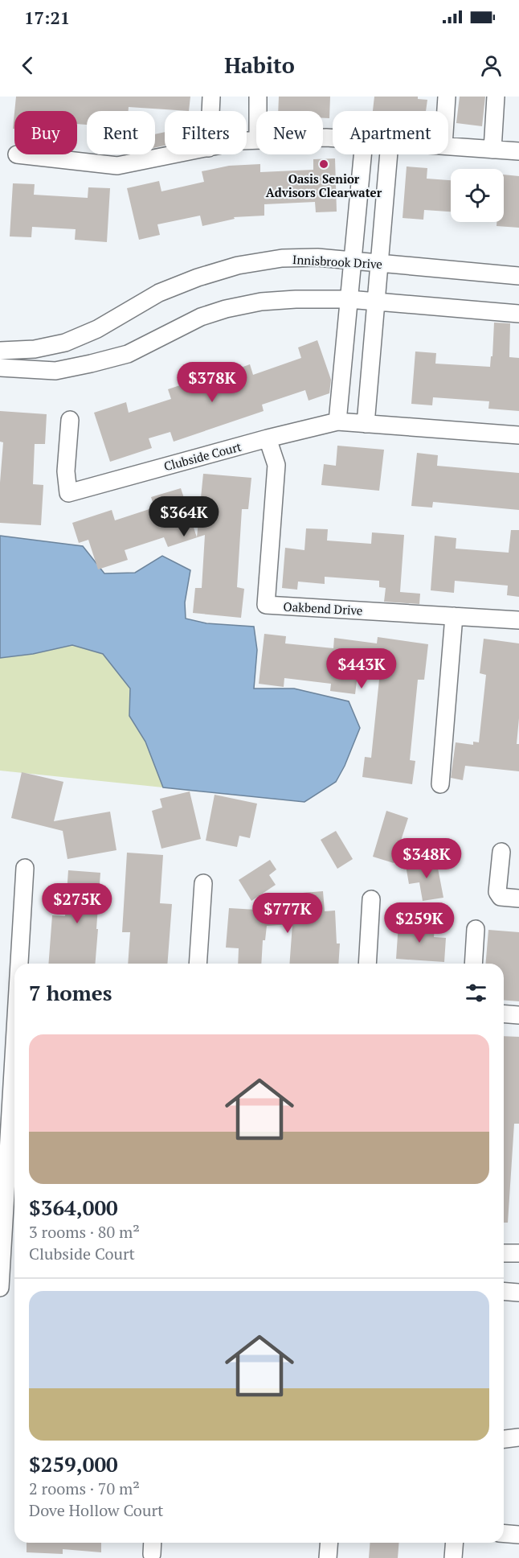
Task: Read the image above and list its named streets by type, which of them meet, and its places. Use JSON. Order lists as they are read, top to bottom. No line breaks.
{"streets":{"street":["Innisbrook Drive","Clubside Court","Oakbend Drive"]},"crossings":[["Clubside Court","Oakbend Drive"]],"places":["Oasis Senior Advisors Clearwater"],"page":{"status":"17:21","header":"Habito","chip":["Buy","Rent","Filters","New","Apartment"],"price":["$378K","$364K","$443K","$348K","$275K","$777K","$259K"],"heading":"7 homes","list":[{"name":"$364,000","note":"3 rooms · 80 m² · Clubside Court"},{"name":"$259,000","note":"2 rooms · 70 m² · Dove Hollow Court"}]}}
